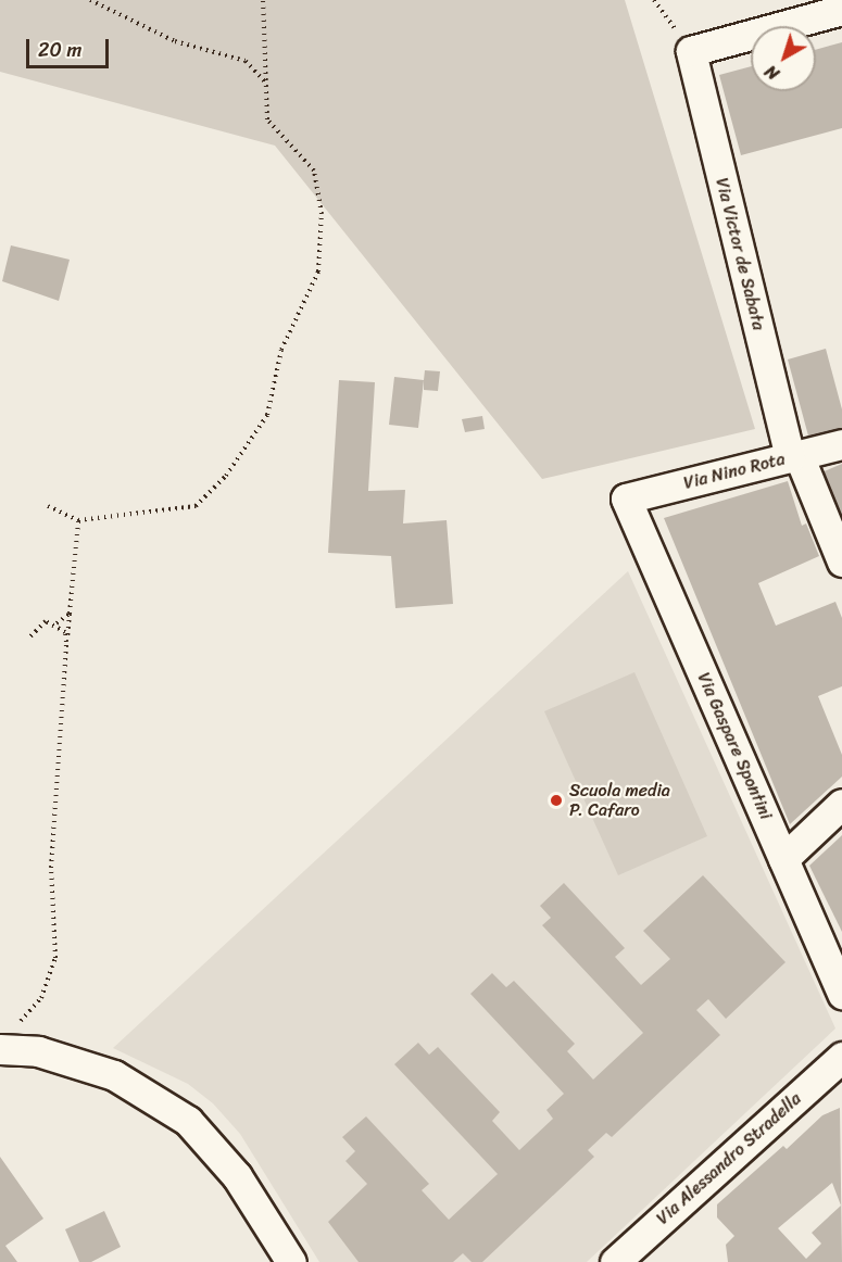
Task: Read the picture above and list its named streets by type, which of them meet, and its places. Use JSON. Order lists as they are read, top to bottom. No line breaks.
{"streets":{"street":["Via Victor de Sabata","Via Nino Rota","Via Gaspare Spontini","Via Alessandro Stradella"]},"crossings":[["Via Victor de Sabata","Via Nino Rota"],["Via Nino Rota","Via Gaspare Spontini"]],"places":["Scuola media P. Cafaro"],"scale_bar":"20 m","north":"bottom left"}
